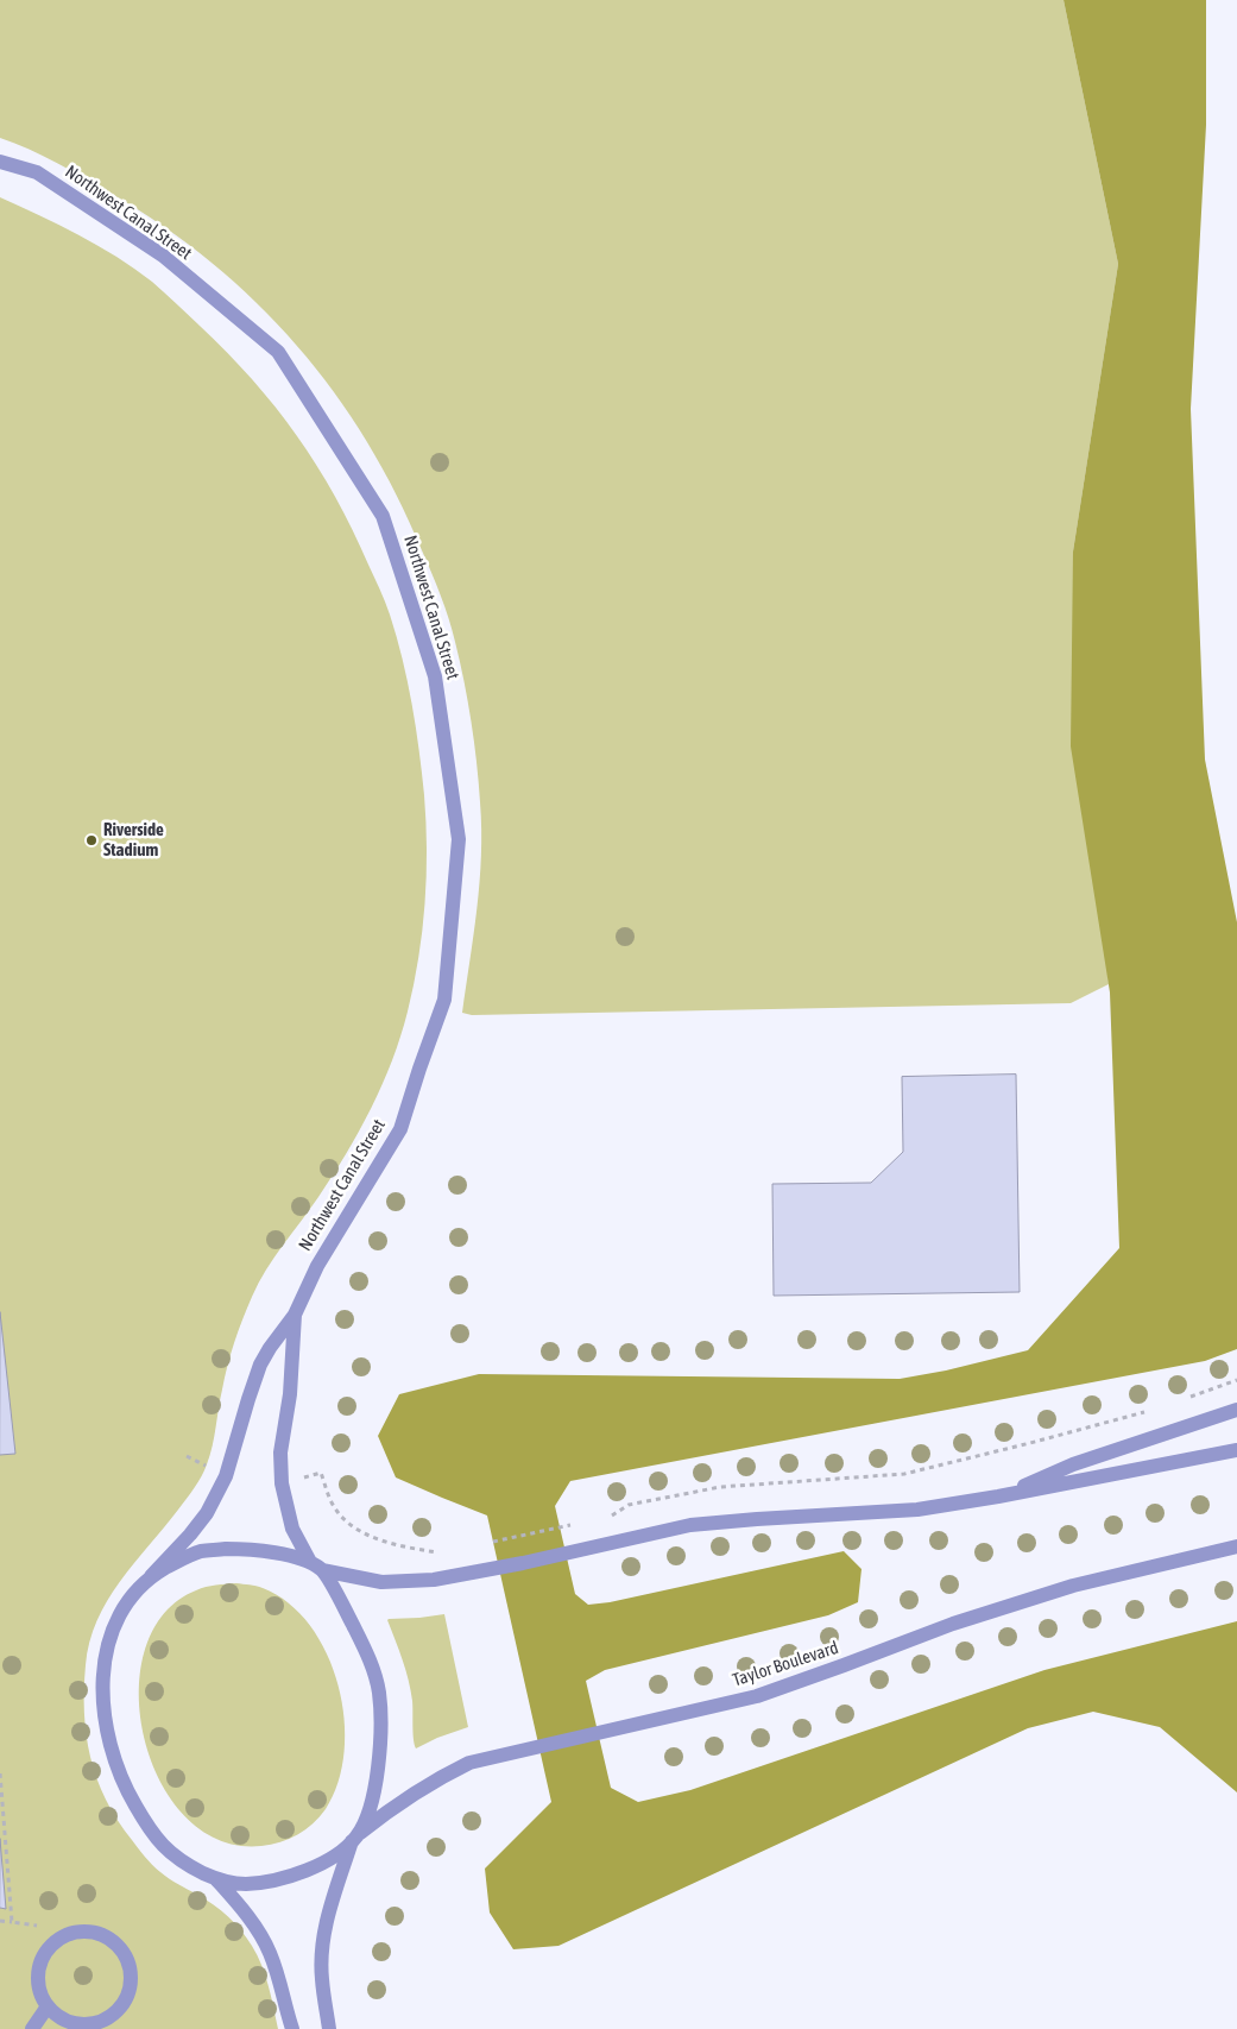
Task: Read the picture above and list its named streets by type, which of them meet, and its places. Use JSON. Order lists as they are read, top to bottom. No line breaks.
{"streets":{"street":["Northwest Canal Street","Taylor Boulevard"]},"crossings":[["Northwest Canal Street","Taylor Boulevard"]],"places":["Riverside Stadium"]}
